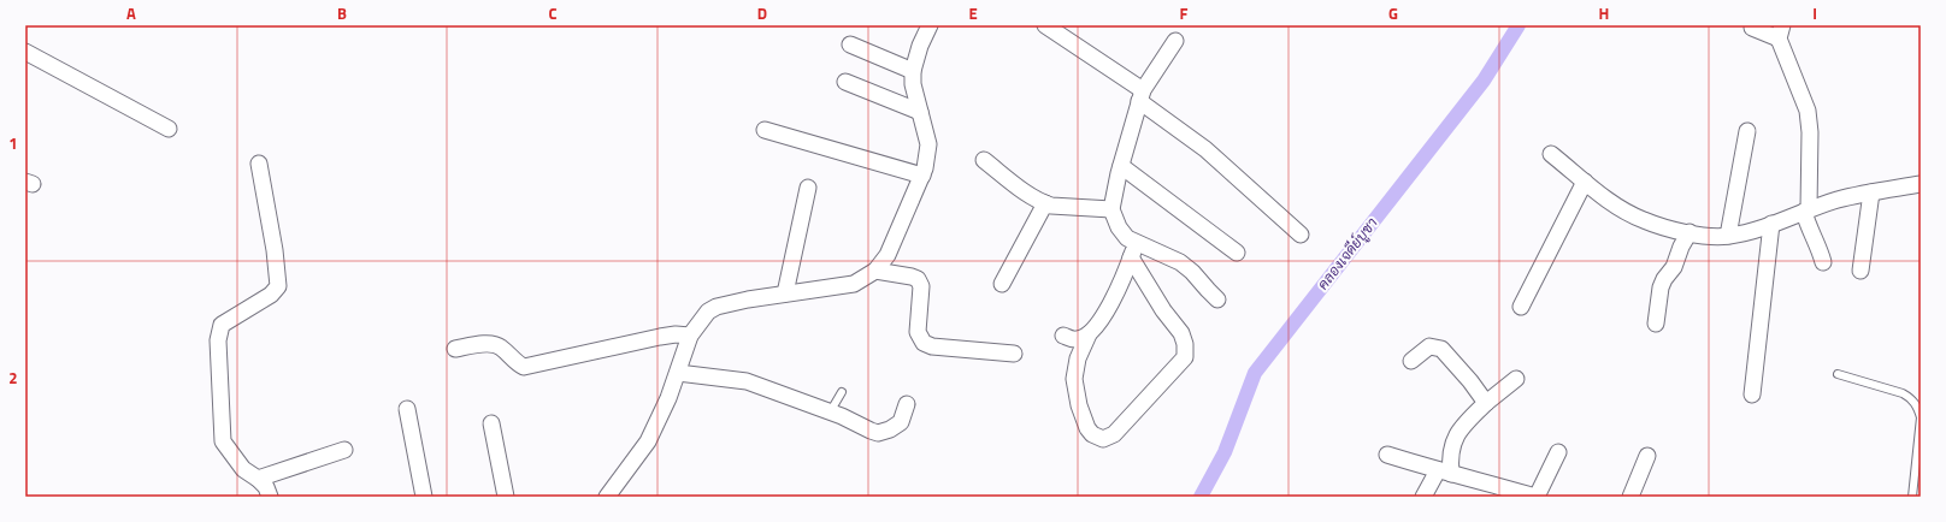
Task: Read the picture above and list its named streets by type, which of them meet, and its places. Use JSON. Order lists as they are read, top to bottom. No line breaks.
{"water":["คลองเจดีย์บูชา"],"grid":{"columns":["A","B","C","D","E","F","G","H","I"],"rows":["1","2"]}}
